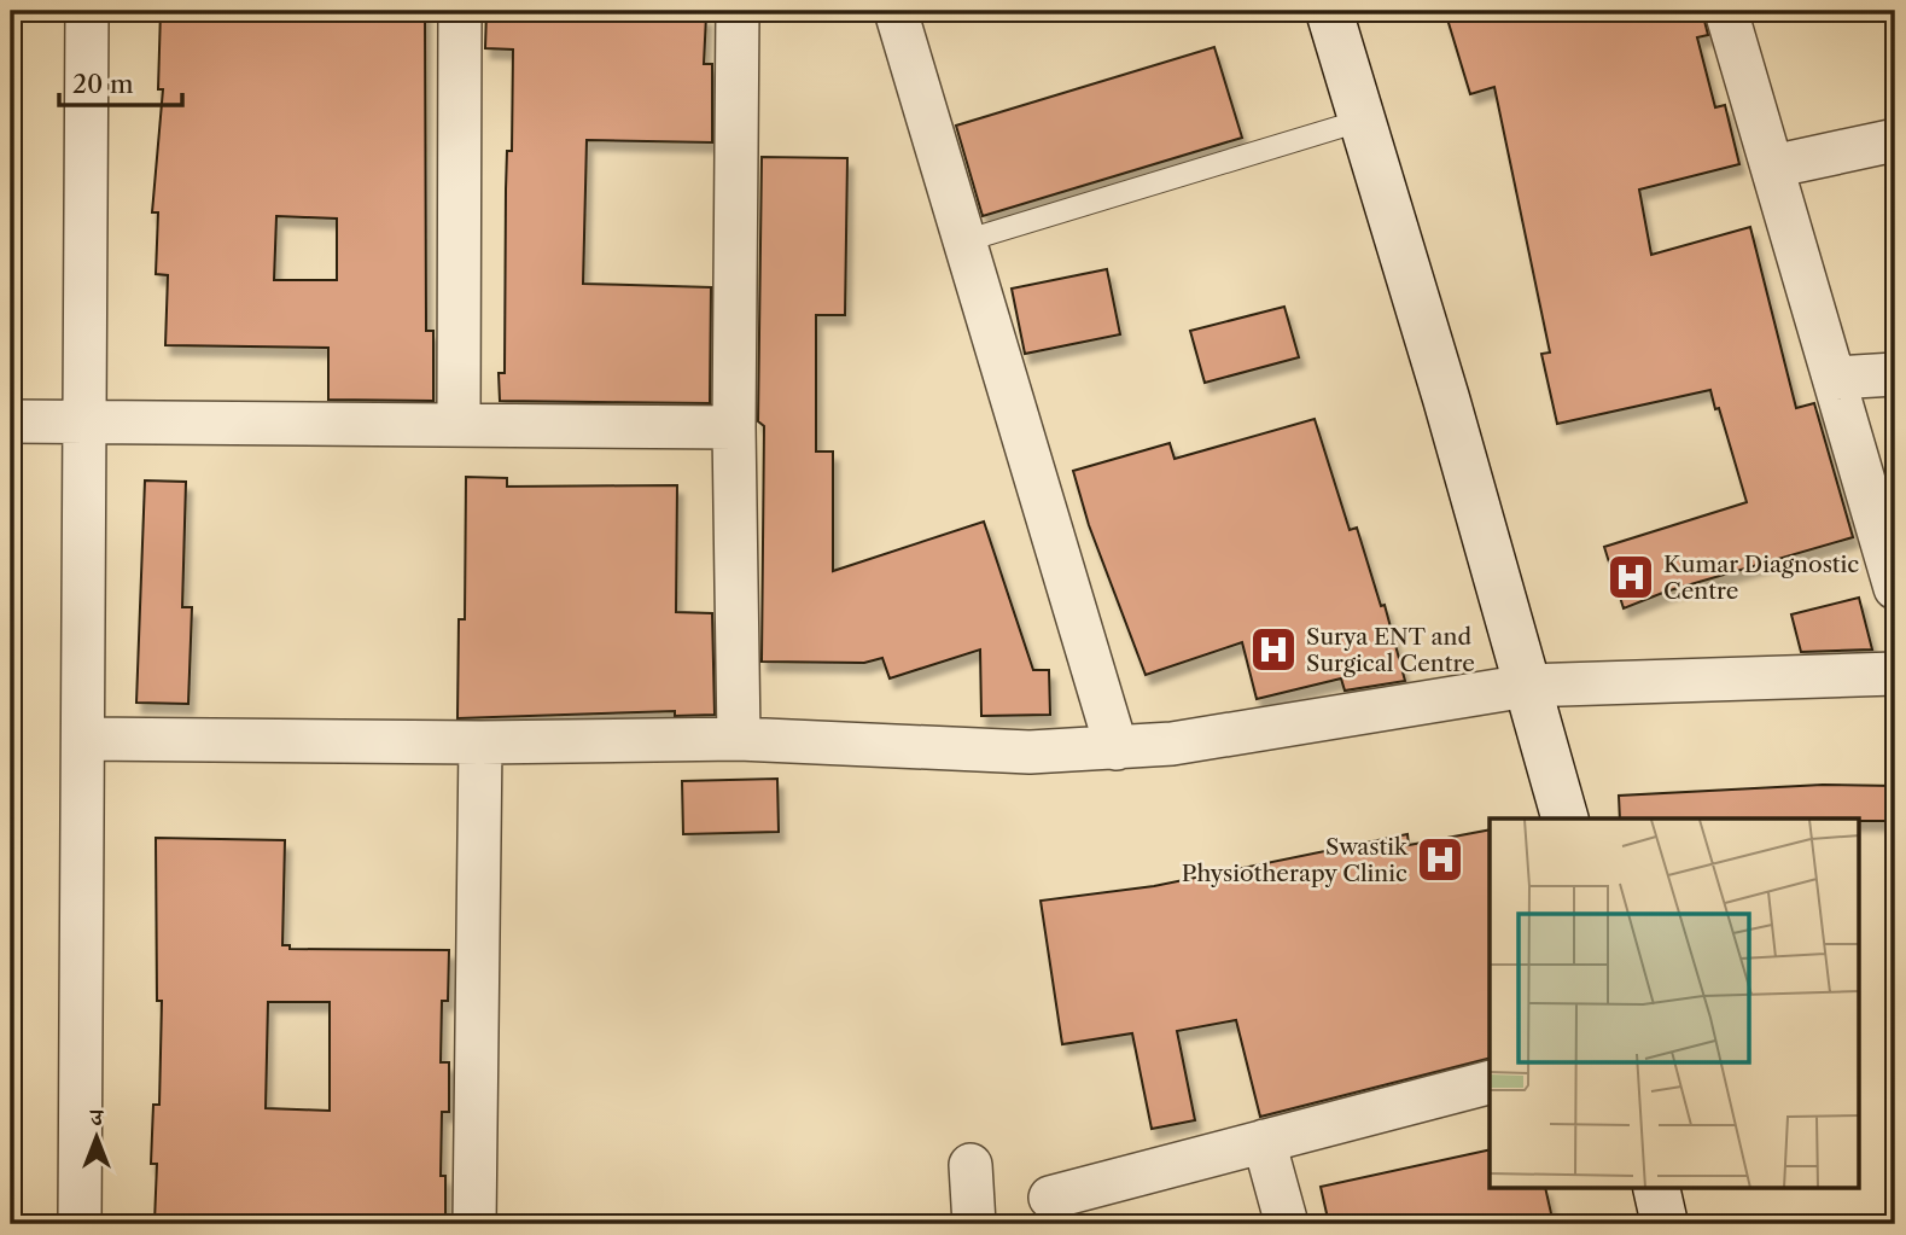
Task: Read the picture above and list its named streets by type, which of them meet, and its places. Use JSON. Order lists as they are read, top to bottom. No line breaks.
{"places":{"hospital":["Kumar Diagnostic Centre","Surya ENT and Surgical Centre","Swastik Physiotherapy Clinic"]},"scale_bar":"20 m","north":"top"}
